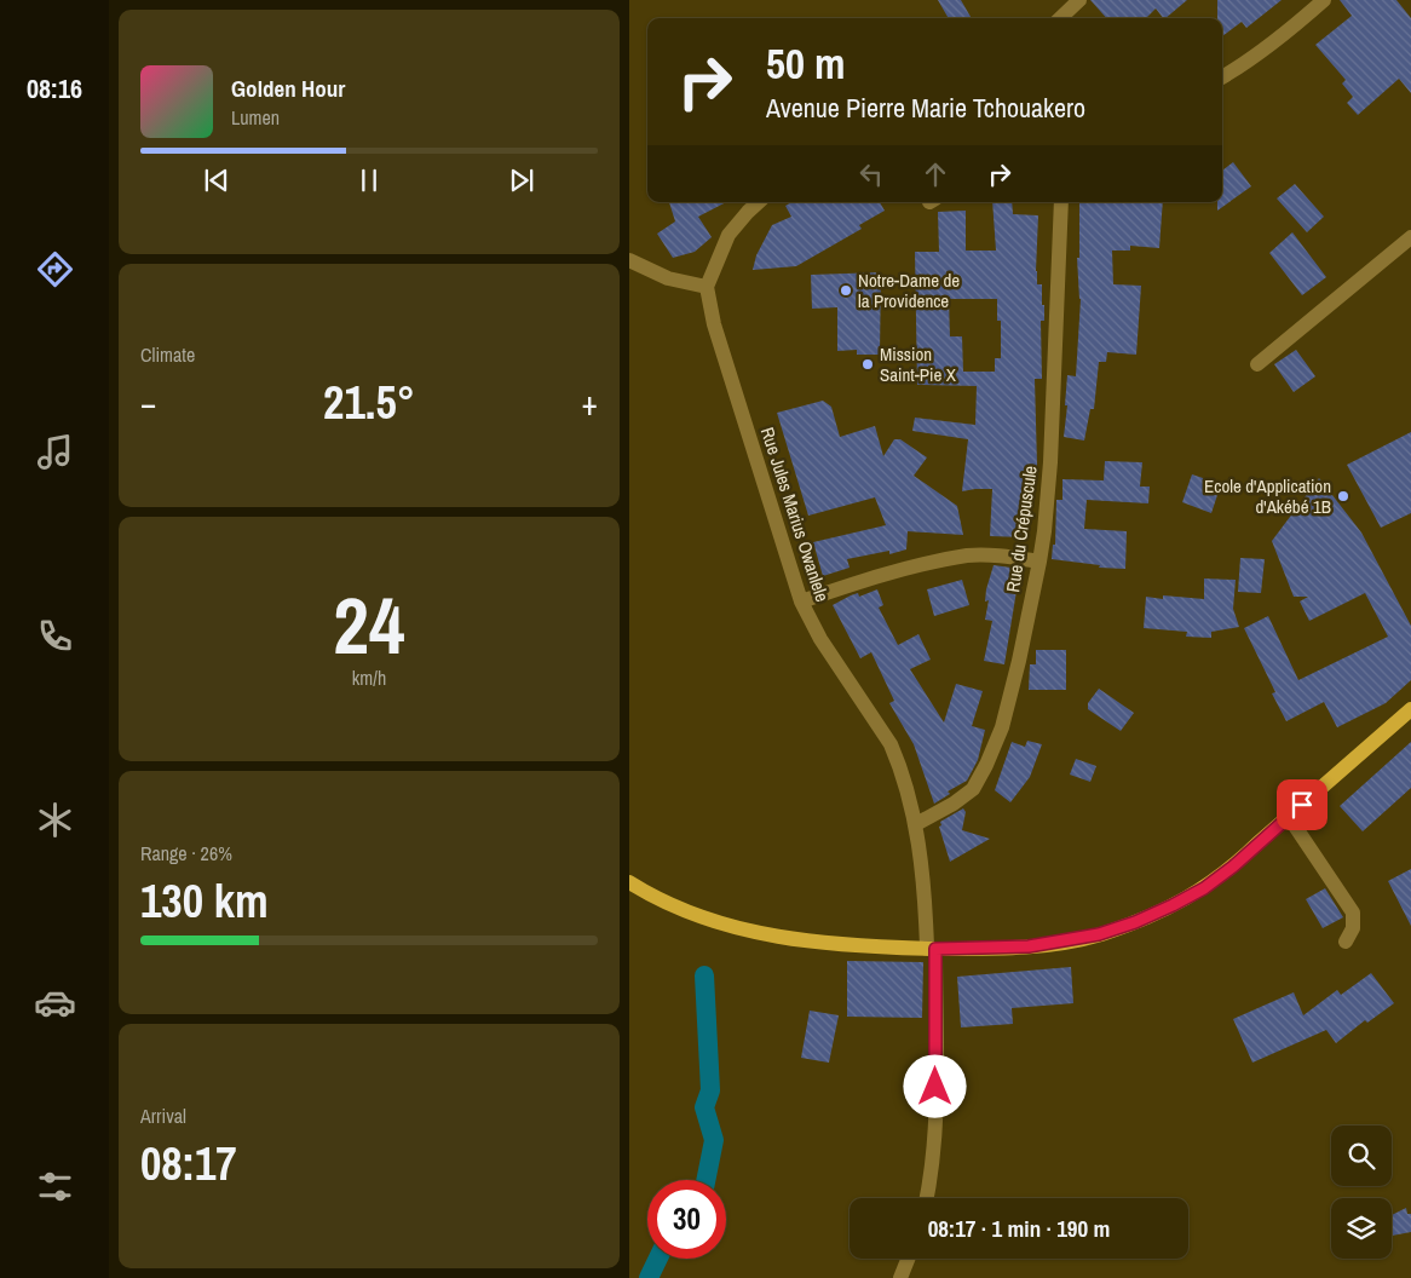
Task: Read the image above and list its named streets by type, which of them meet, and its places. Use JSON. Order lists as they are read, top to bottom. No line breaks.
{"streets":{"street":["Rue Jules Marius Owanlele","Rue du Crépuscule"]},"crossings":[["Rue Jules Marius Owanlele","Rue du Crépuscule"]],"places":["Notre-Dame de la Providence","Mission Saint-Pie X","Ecole d'Application d'Akébé 1B"],"page":{"tabs":"08:16","turn":["50 m","Avenue Pierre Marie Tchouakero"],"song":["Golden Hour","Lumen"],"tile":["Climate",["24","km/h"],["Range · 26%","130 km"],["Arrival","08:17"]],"heat":["−","21.5°","+"],"limit":"30","trip":"08:17 · 1 min · 190 m"}}
